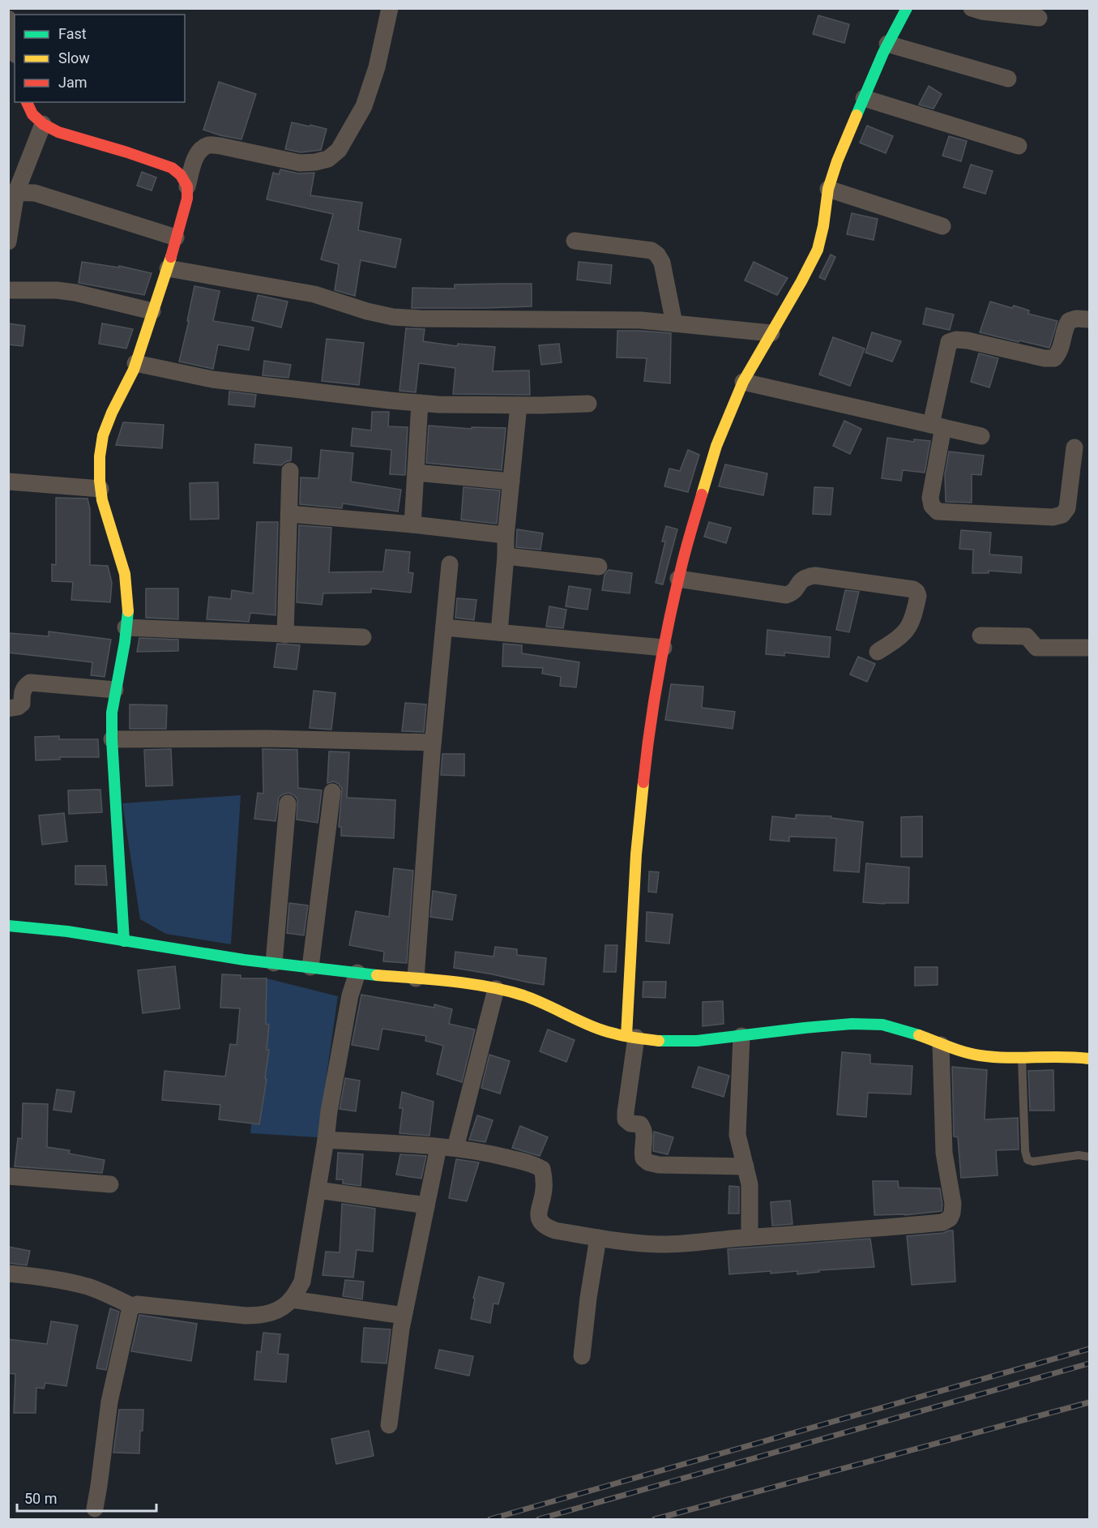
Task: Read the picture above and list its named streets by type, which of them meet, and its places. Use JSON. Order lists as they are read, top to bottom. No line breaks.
{"legend":["Fast","Slow","Jam"],"scale_bar":"50 m"}
